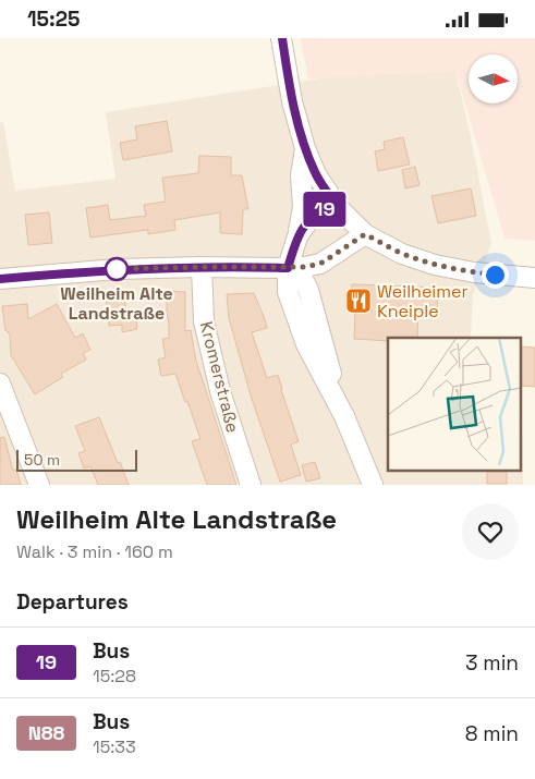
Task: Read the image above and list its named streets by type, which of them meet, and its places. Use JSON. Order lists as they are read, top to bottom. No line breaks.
{"streets":{"street":["Kromerstraße"]},"places":{"other":["Weilheim Alte Landstraße"],"restaurant":["Weilheimer Kneiple"]},"lines":["bus line 19"],"scale_bar":"50 m","north":"right","page":{"status":"15:25","on_map":"19","scale":"50 m","heading":[["Weilheim Alte Landstraße","Walk · 3 min · 160 m"],"Departures"],"list":[{"mark":"19","name":"Bus","note":"15:28","value":"3 min"},{"mark":"N88","name":"Bus","note":"15:33","value":"8 min"}]}}
